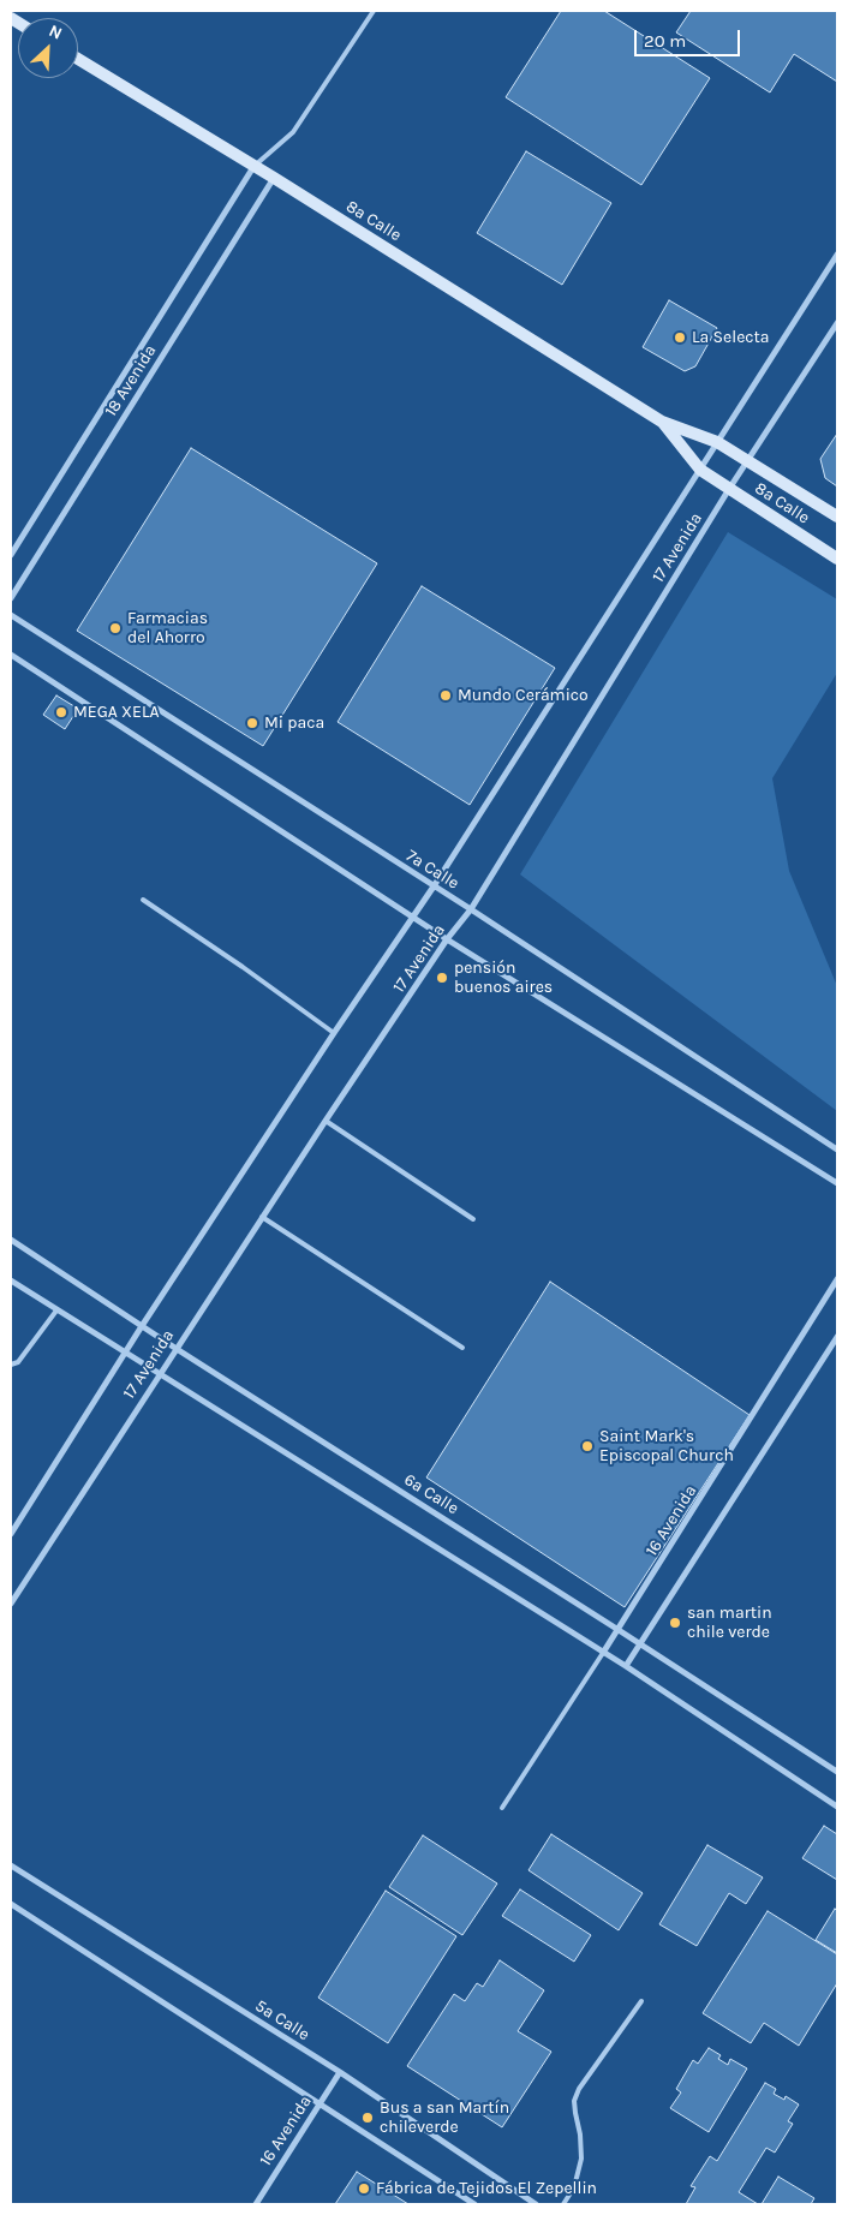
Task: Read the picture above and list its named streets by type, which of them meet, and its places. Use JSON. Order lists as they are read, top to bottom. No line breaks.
{"streets":{"main road":["8a Calle"],"street":["18 Avenida","17 Avenida","7a Calle","6a Calle","16 Avenida","5a Calle"]},"crossings":[["8a Calle","18 Avenida"],["8a Calle","17 Avenida"],["17 Avenida","7a Calle"],["17 Avenida","6a Calle"],["6a Calle","16 Avenida"],["16 Avenida","5a Calle"]],"places":["La Selecta","Farmacias del Ahorro","Mundo Cerámico","MEGA XELA","Mi paca","pensión buenos aires","Saint Mark's Episcopal Church","san martin chile verde","Bus a san Martín chileverde","Fábrica de Tejidos El Zepellin"],"scale_bar":"20 m","north":"top right"}
